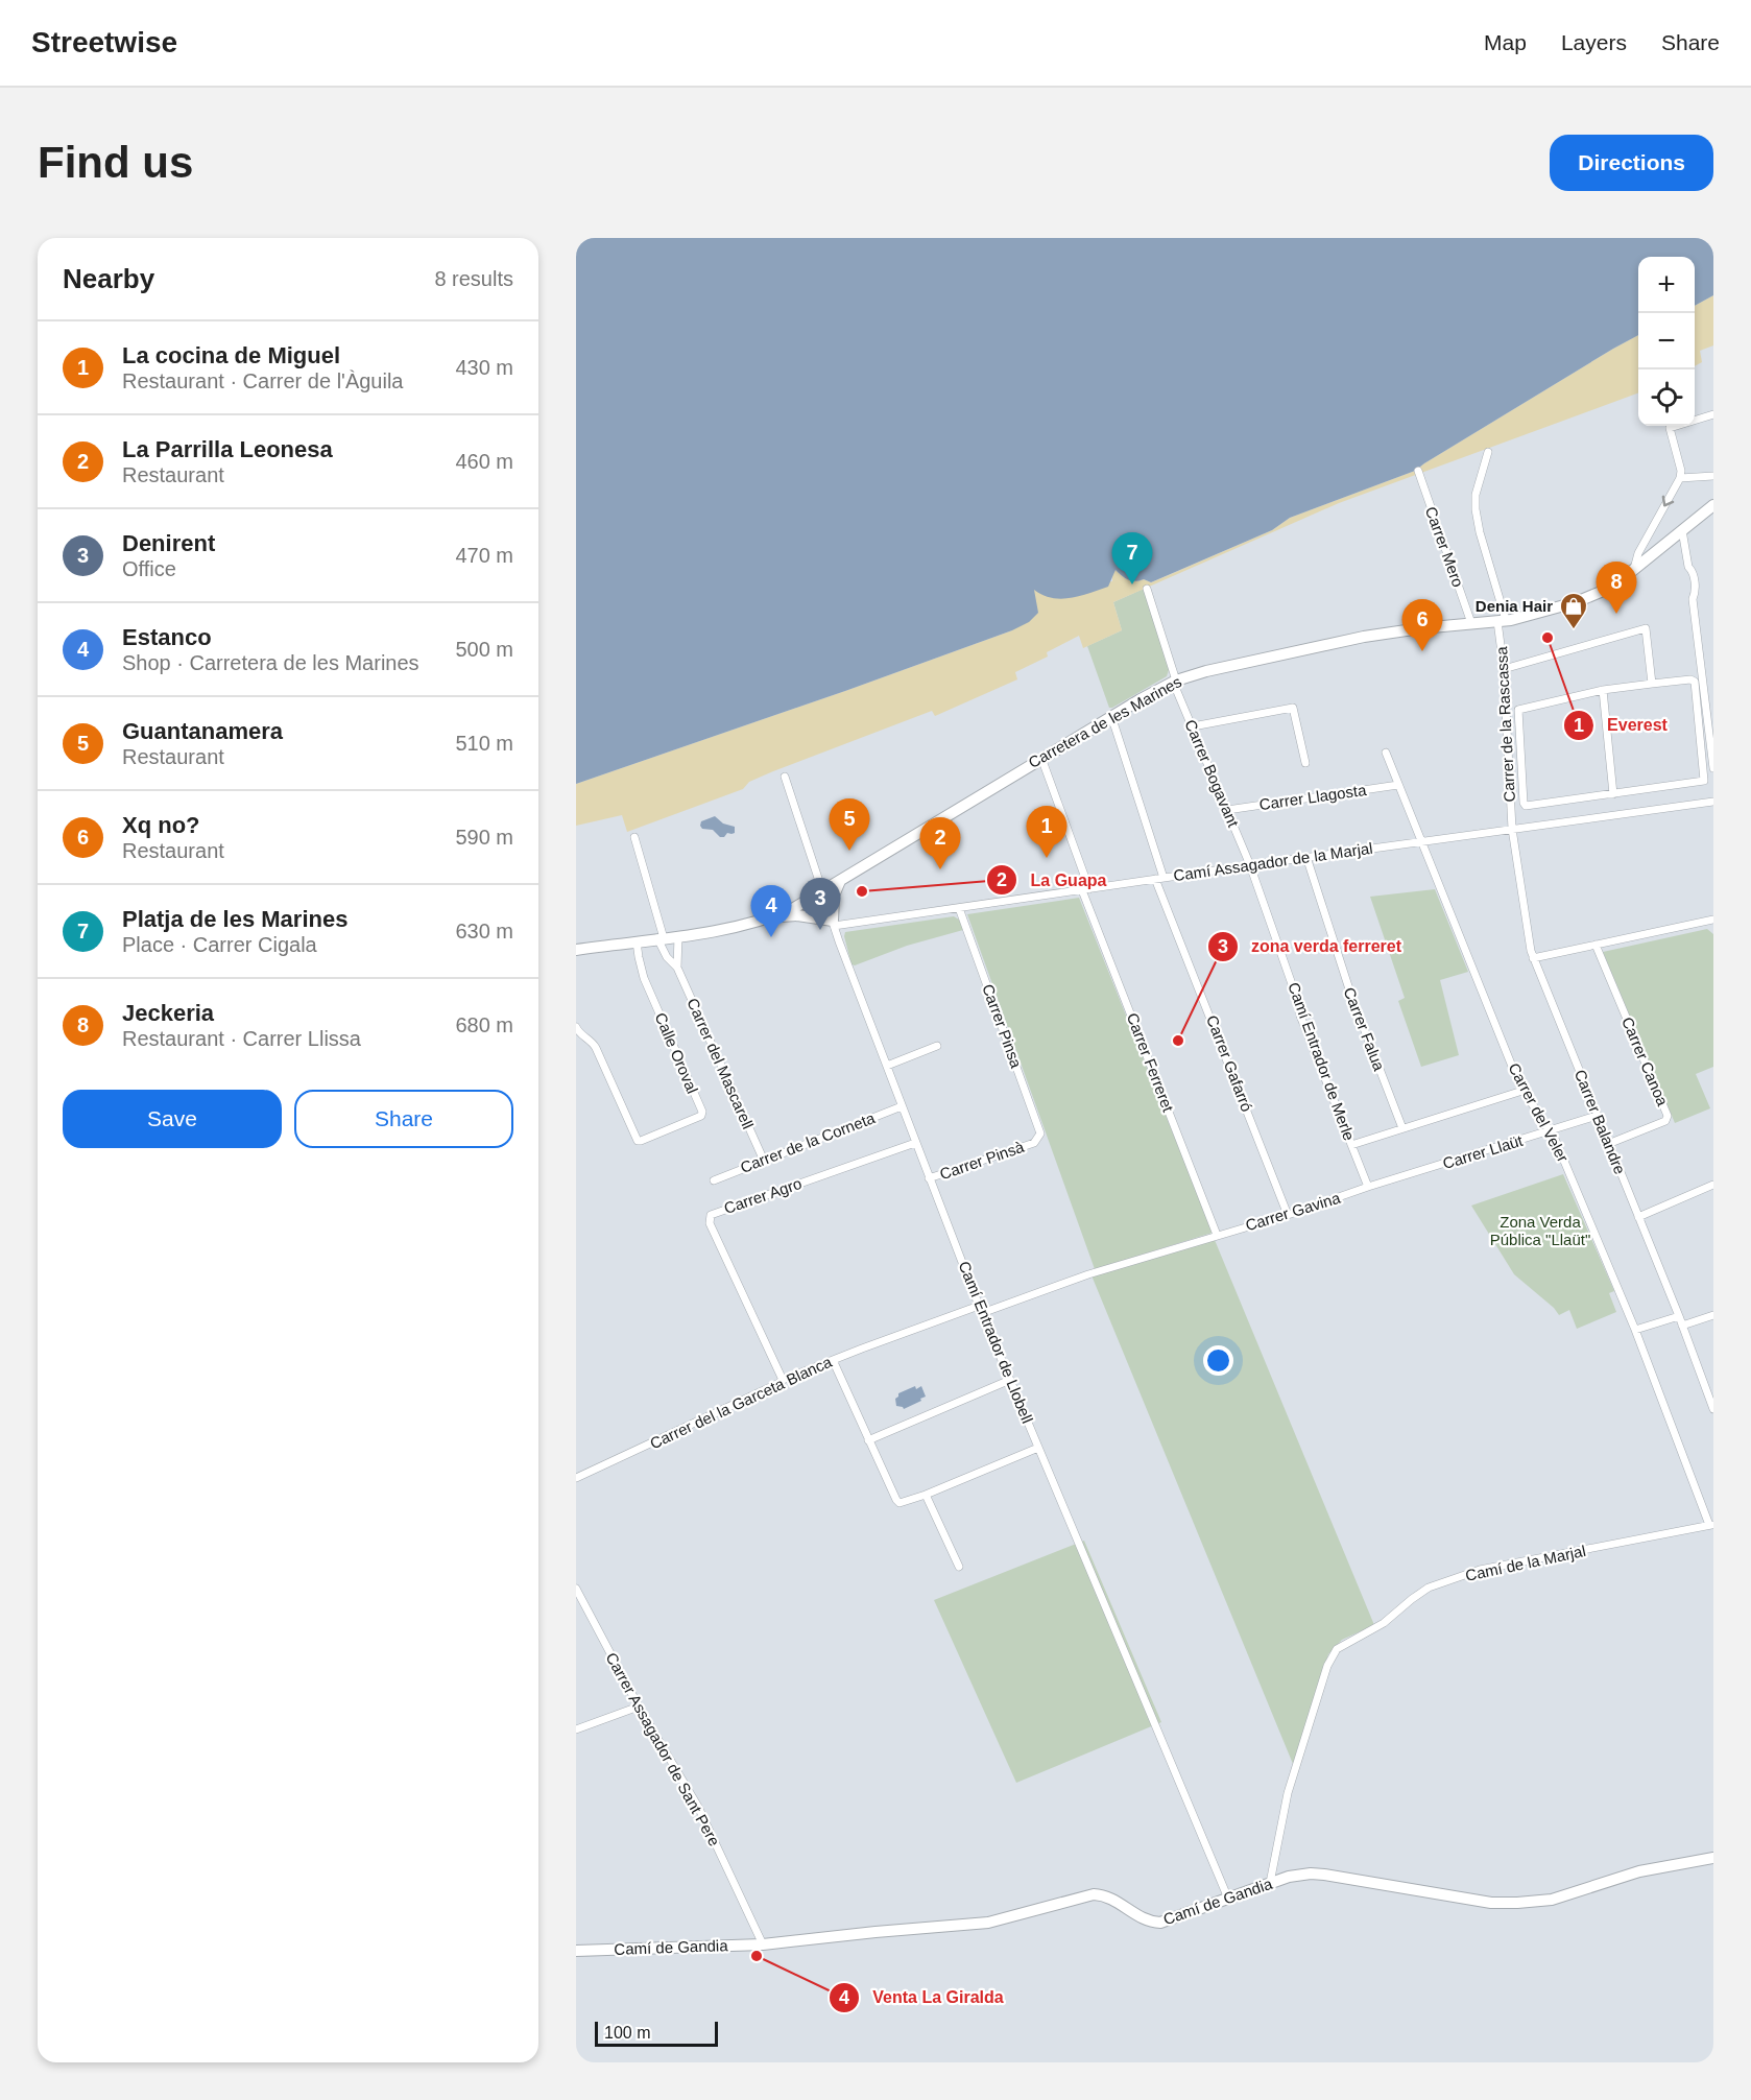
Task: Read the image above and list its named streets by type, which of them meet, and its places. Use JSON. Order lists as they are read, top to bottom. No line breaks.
{"streets":{"main road":["Carretera de les Marines","Camí de Gandia"],"street":["Carrer Mero","Carrer de la Rascassa","Carrer Bogavant","Carrer Llagosta","Camí Assagador de la Marjal","Carrer Pinsa","Carrer Falua","Calle Oroval","Camí Entrador de Merle","Carrer Canoa","Carrer Ferreret","Carrer del Mascarell","Carrer Gafarró","Carrer del Veler","Carrer Balandre","Carrer de la Corneta","Carrer Llaüt","Carrer Pinsà","Carrer Agro","Carrer Gavina","Camí Entrador de Llobell","Carrer del la Garceta Blanca","Camí de la Marjal","Carrer Assagador de Sant Pere"]},"crossings":[["Carrer Mero","Carretera de les Marines"],["Carretera de les Marines","Carrer de la Rascassa"],["Carretera de les Marines","Carrer Bogavant"],["Carretera de les Marines","Calle Oroval"],["Carretera de les Marines","Carrer Ferreret"],["Carretera de les Marines","Carrer del Mascarell"],["Carretera de les Marines","Carrer Gafarró"],["Carretera de les Marines","Camí Entrador de Llobell"],["Carrer de la Rascassa","Camí Assagador de la Marjal"],["Carrer de la Rascassa","Carrer Balandre"],["Carrer Bogavant","Carrer Llagosta"],["Carrer Bogavant","Camí Assagador de la Marjal"],["Carrer Bogavant","Camí Entrador de Merle"],["Camí Assagador de la Marjal","Carrer Pinsa"],["Camí Assagador de la Marjal","Carrer Falua"],["Camí Assagador de la Marjal","Camí Entrador de Merle"],["Camí Assagador de la Marjal","Carrer Ferreret"],["Camí Assagador de la Marjal","Carrer Gafarró"],["Camí Assagador de la Marjal","Carrer del Veler"],["Camí Assagador de la Marjal","Carrer Balandre"],["Camí Assagador de la Marjal","Camí Entrador de Llobell"],["Carrer Pinsa","Carrer Pinsà"],["Camí Entrador de Merle","Carrer Llaüt"],["Camí Entrador de Merle","Carrer Gavina"],["Carrer Canoa","Carrer Balandre"],["Carrer Ferreret","Carrer Gavina"],["Carrer del Mascarell","Carrer de la Corneta"],["Carrer Gafarró","Carrer Gavina"],["Carrer del Veler","Carrer Llaüt"],["Carrer del Veler","Camí de la Marjal"],["Carrer Balandre","Carrer Llaüt"],["Carrer de la Corneta","Camí Entrador de Llobell"],["Carrer Llaüt","Carrer Gavina"],["Carrer Pinsà","Camí Entrador de Llobell"],["Carrer Agro","Camí Entrador de Llobell"],["Carrer Agro","Carrer del la Garceta Blanca"],["Carrer Gavina","Camí Entrador de Llobell"],["Carrer Gavina","Carrer del la Garceta Blanca"],["Camí Entrador de Llobell","Carrer del la Garceta Blanca"],["Camí Entrador de Llobell","Camí de Gandia"],["Camí de la Marjal","Camí de Gandia"],["Carrer Assagador de Sant Pere","Camí de Gandia"]],"parks":["Zona Verda Pública \"Llaüt\""],"places":{"shop":["Denia Hair"],"other":["Everest","La Guapa","zona verda ferreret","Venta La Giralda"]},"scale_bar":"100 m","page":{"header":"Streetwise","nav":["Map","Layers","Share"],"buttons":["Directions",["Save","Share"]],"title":"Find us","heading":["Nearby","8 results"],"map_buttons":["+","−"],"list":[{"mark":"1","name":"La cocina de Miguel","note":"Restaurant · Carrer de l'Àguila","value":"430 m"},{"mark":"2","name":"La Parrilla Leonesa","note":"Restaurant","value":"460 m"},{"mark":"3","name":"Denirent","note":"Office","value":"470 m"},{"mark":"4","name":"Estanco","note":"Shop · Carretera de les Marines","value":"500 m"},{"mark":"5","name":"Guantanamera","note":"Restaurant","value":"510 m"},{"mark":"6","name":"Xq no?","note":"Restaurant","value":"590 m"},{"mark":"7","name":"Platja de les Marines","note":"Place · Carrer Cigala","value":"630 m"},{"mark":"8","name":"Jeckeria","note":"Restaurant · Carrer Llissa","value":"680 m"}],"pins":["7","8","6","5","1","2","3","4"],"scale":"100 m"}}
